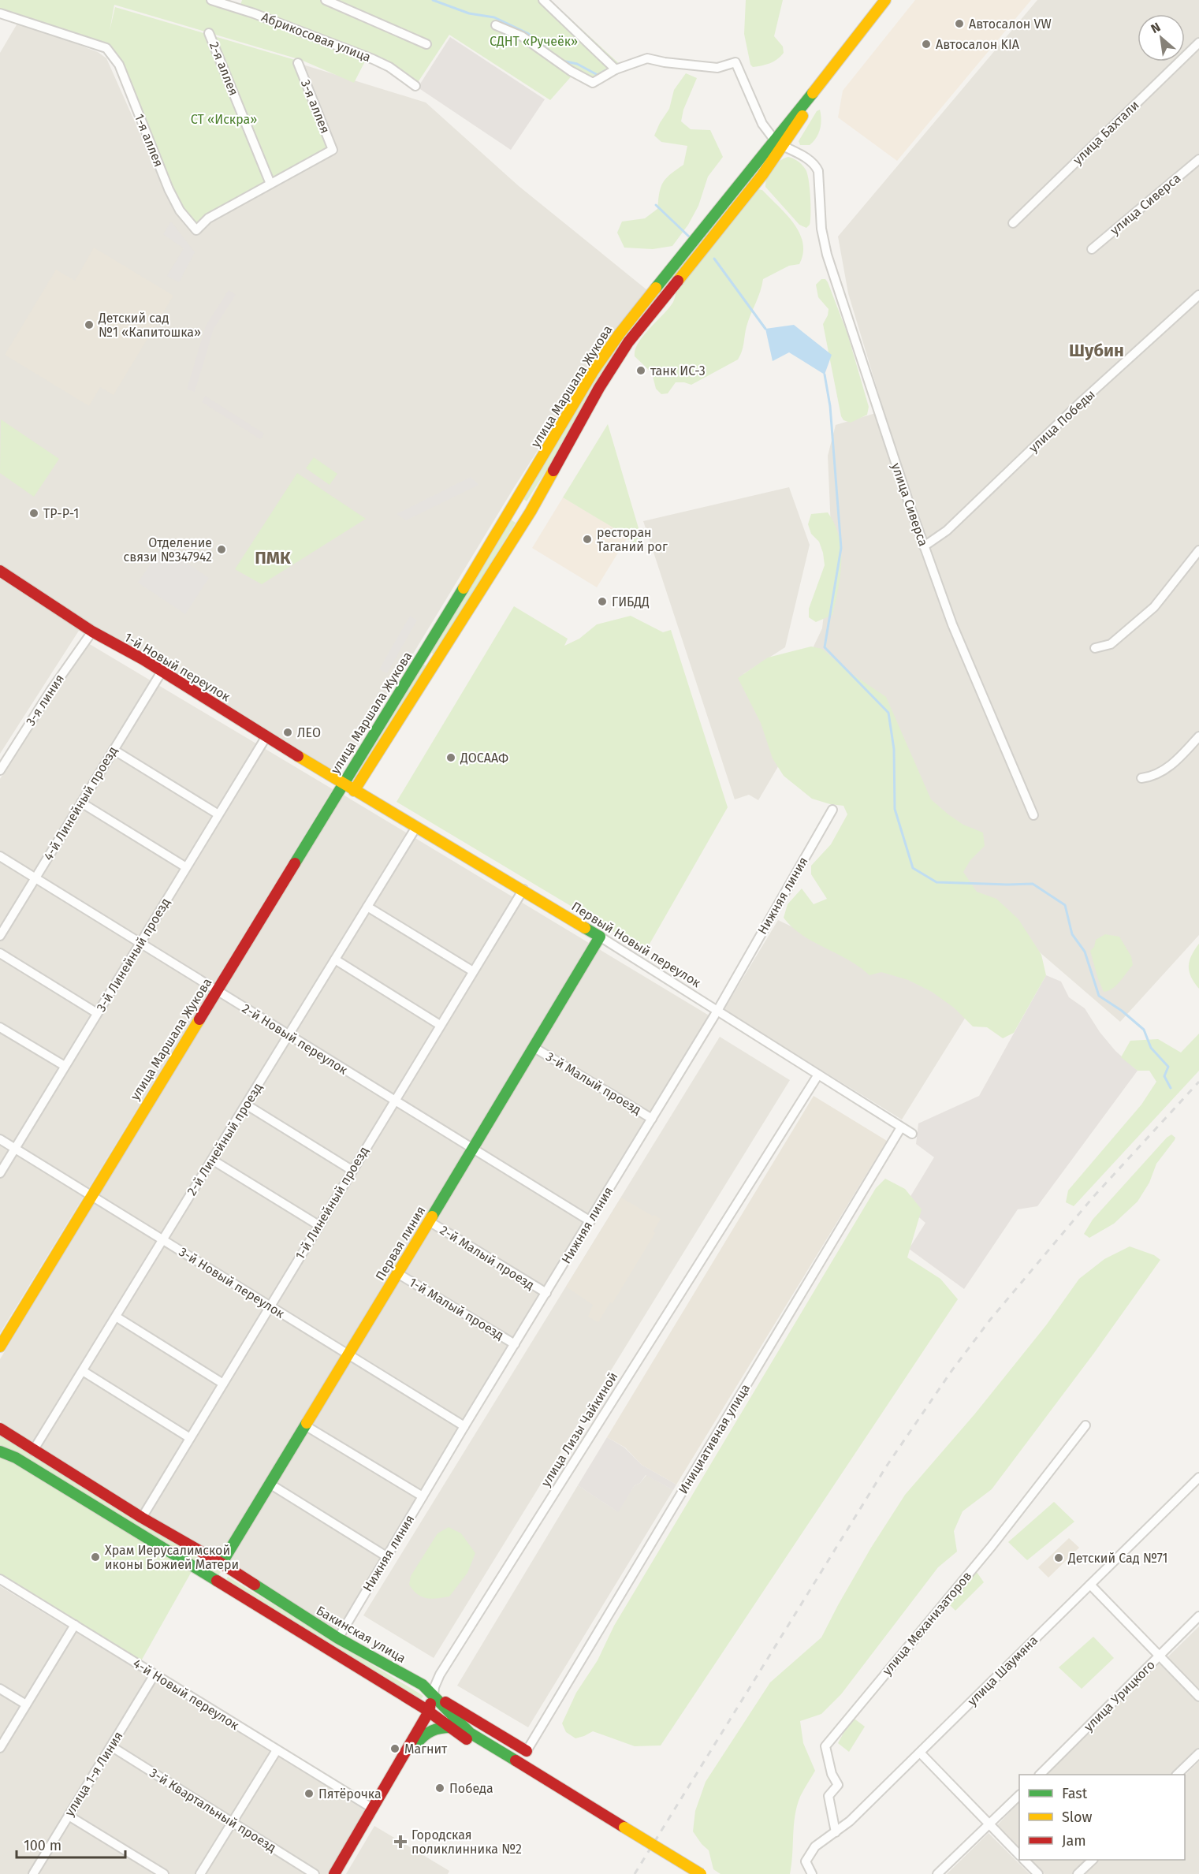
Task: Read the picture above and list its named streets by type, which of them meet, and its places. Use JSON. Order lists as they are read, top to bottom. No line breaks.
{"streets":{"main road":["улица Маршала Жукова","1-й Новый переулок","Первый Новый переулок","Первая линия","улица Лизы Чайкиной","Бакинская улица"],"street":["Абрикосовая улица","2-я аллея","3-я аллея","улица Бахтали","1-я аллея","улица Сиверса","улица Победы","3-я линия","4-й Линейный проезд","Нижняя линия","3-й Линейный проезд","2-й Новый переулок","3-й Малый проезд","2-й Линейный проезд","1-й Линейный проезд","2-й Малый проезд","3-й Новый переулок","1-й Малый проезд","Инициативная улица","улица Механизаторов","улица Шаумяна","4-й Новый переулок","улица Урицкого","улица 1-я Линия","3-й Квартальный проезд"]},"crossings":[["2-я аллея","3-я аллея"],["2-я аллея","1-я аллея"],["3-я аллея","1-я аллея"],["улица Сиверса","улица Маршала Жукова"],["улица Сиверса","улица Победы"],["улица Маршала Жукова","1-й Новый переулок"],["улица Маршала Жукова","Первый Новый переулок"],["улица Маршала Жукова","2-й Новый переулок"],["улица Маршала Жукова","3-й Новый переулок"],["1-й Новый переулок","3-я линия"],["1-й Новый переулок","4-й Линейный проезд"],["1-й Новый переулок","Первый Новый переулок"],["1-й Новый переулок","3-й Линейный проезд"],["4-й Линейный проезд","2-й Новый переулок"],["Нижняя линия","Первый Новый переулок"],["Нижняя линия","2-й Новый переулок"],["Нижняя линия","3-й Малый проезд"],["Нижняя линия","2-й Малый проезд"],["Нижняя линия","3-й Новый переулок"],["Нижняя линия","1-й Малый проезд"],["Нижняя линия","Бакинская улица"],["Первый Новый переулок","2-й Линейный проезд"],["Первый Новый переулок","1-й Линейный проезд"],["Первый Новый переулок","Первая линия"],["Первый Новый переулок","улица Лизы Чайкиной"],["Первый Новый переулок","Инициативная улица"],["3-й Линейный проезд","2-й Новый переулок"],["3-й Линейный проезд","3-й Новый переулок"],["2-й Новый переулок","2-й Линейный проезд"],["2-й Новый переулок","1-й Линейный проезд"],["2-й Новый переулок","Первая линия"],["3-й Малый проезд","Первая линия"],["2-й Линейный проезд","3-й Новый переулок"],["2-й Линейный проезд","Бакинская улица"],["1-й Линейный проезд","3-й Новый переулок"],["1-й Линейный проезд","Бакинская улица"],["Первая линия","2-й Малый проезд"],["Первая линия","3-й Новый переулок"],["Первая линия","1-й Малый проезд"],["Первая линия","Бакинская улица"],["улица Лизы Чайкиной","Бакинская улица"],["улица Лизы Чайкиной","4-й Новый переулок"],["улица Механизаторов","улица Шаумяна"],["4-й Новый переулок","улица 1-я Линия"],["улица 1-я Линия","3-й Квартальный проезд"]],"districts":["Шубин","ПМК"],"parks":["СДНТ «Ручеёк»","СТ «Искра»"],"places":{"other":["Автосалон VW","Автосалон KIA","Детский сад №1 «Капитошка»","танк ИС-3","ТР-Р-1","ресторан Таганий рог","Отделение связи №347942","ГИБДД","ЛЕО","ДОСААФ","Храм Иерусалимской иконы Божией Матери","Детский Сад №71","Магнит","Победа","Пятёрочка"],"health":["Городская поликлинника №2"]},"legend":["Fast","Slow","Jam"],"scale_bar":"100 m","north":"top left"}
